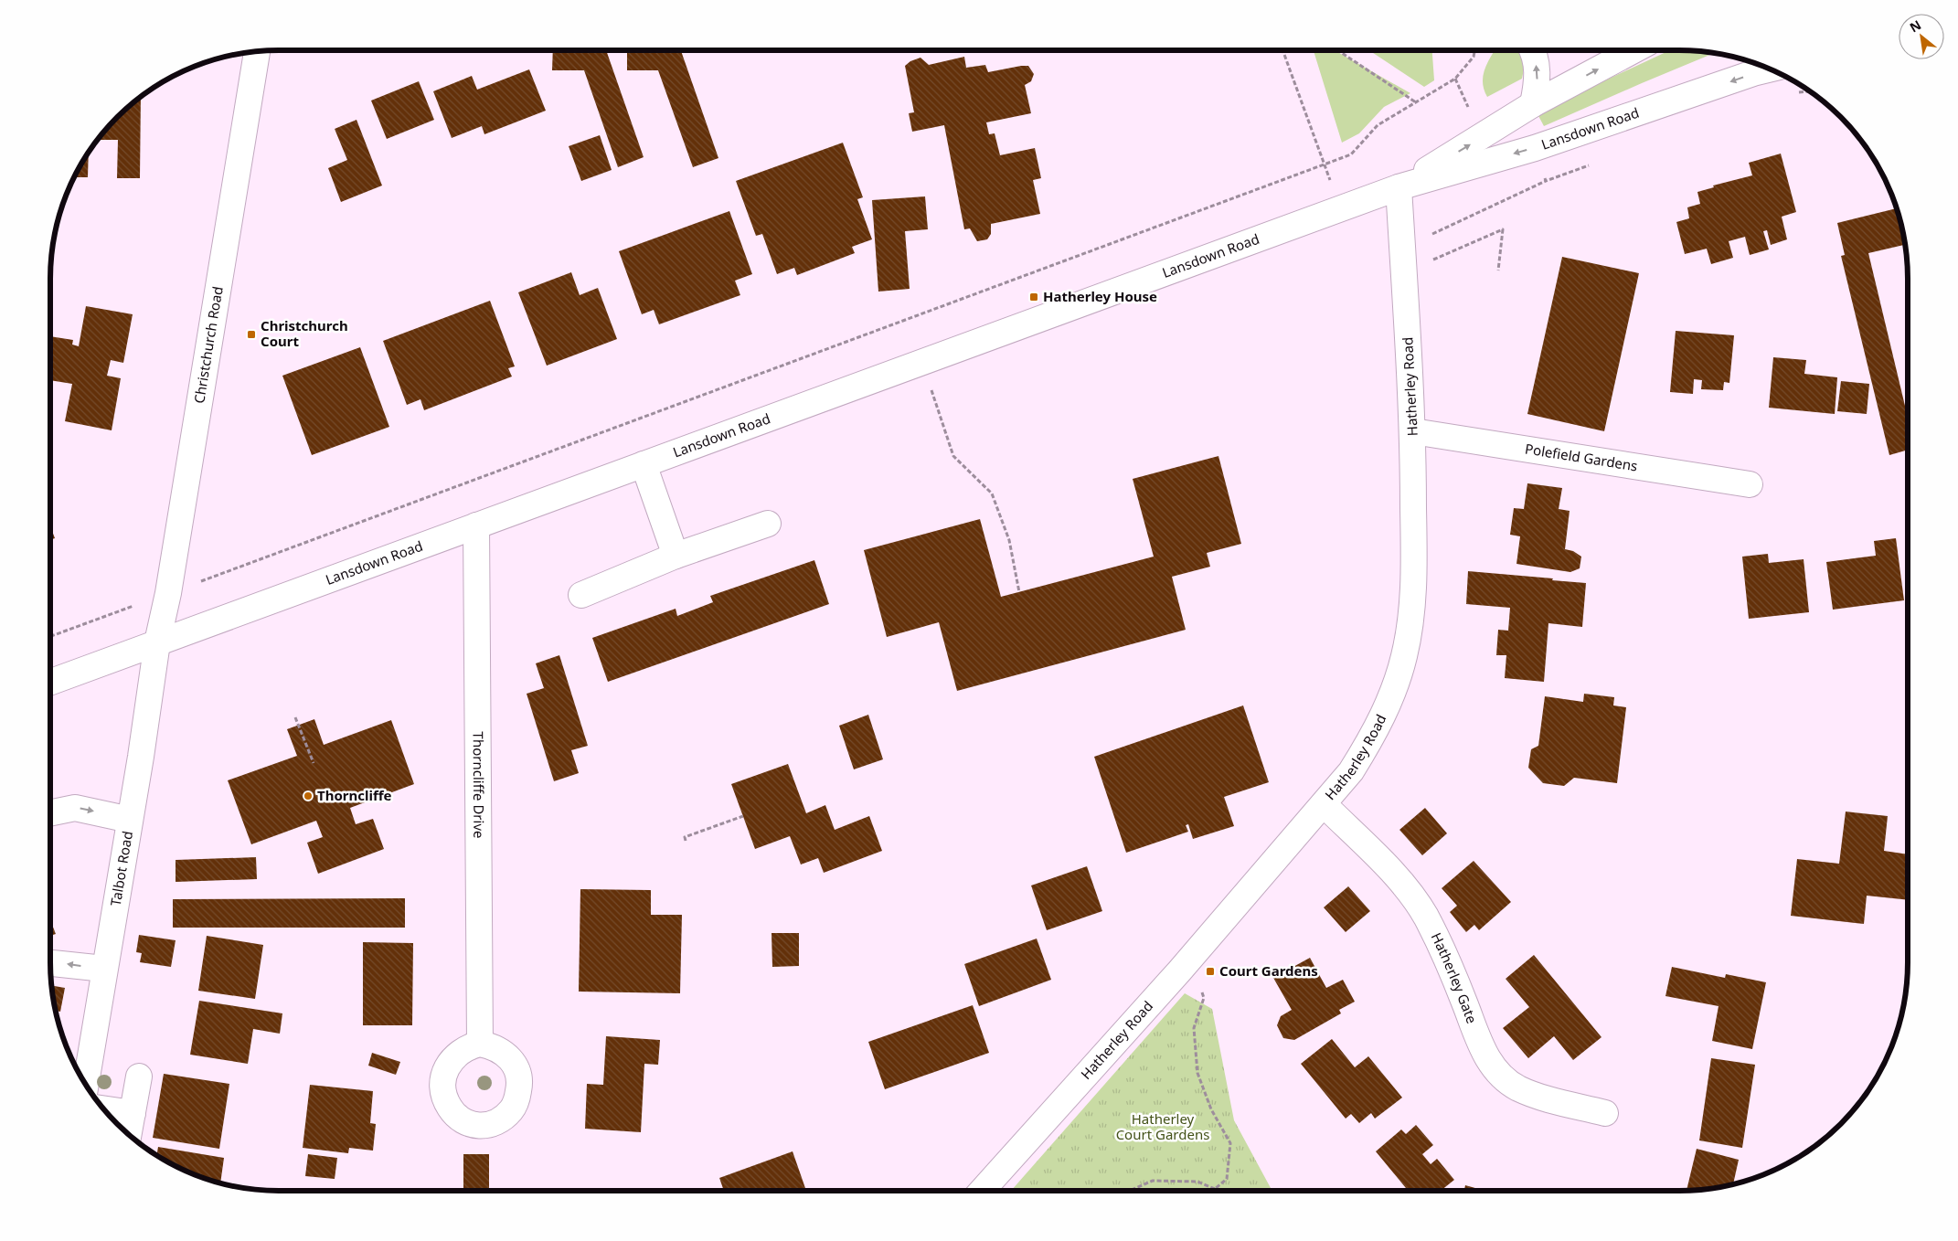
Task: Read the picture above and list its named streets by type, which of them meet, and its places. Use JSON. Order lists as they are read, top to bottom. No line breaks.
{"streets":{"main road":["Lansdown Road","Christchurch Road","Hatherley Road","Polefield Gardens","Thorncliffe Drive","Talbot Road","Hatherley Gate"]},"crossings":[["Lansdown Road","Christchurch Road"],["Lansdown Road","Hatherley Road"],["Lansdown Road","Thorncliffe Drive"],["Lansdown Road","Talbot Road"],["Christchurch Road","Talbot Road"],["Hatherley Road","Polefield Gardens"],["Hatherley Road","Hatherley Gate"]],"parks":["Hatherley Court Gardens"],"places":{"transit":["Hatherley House","Christchurch Court","Court Gardens"],"other":["Thorncliffe"]},"north":"top left"}
